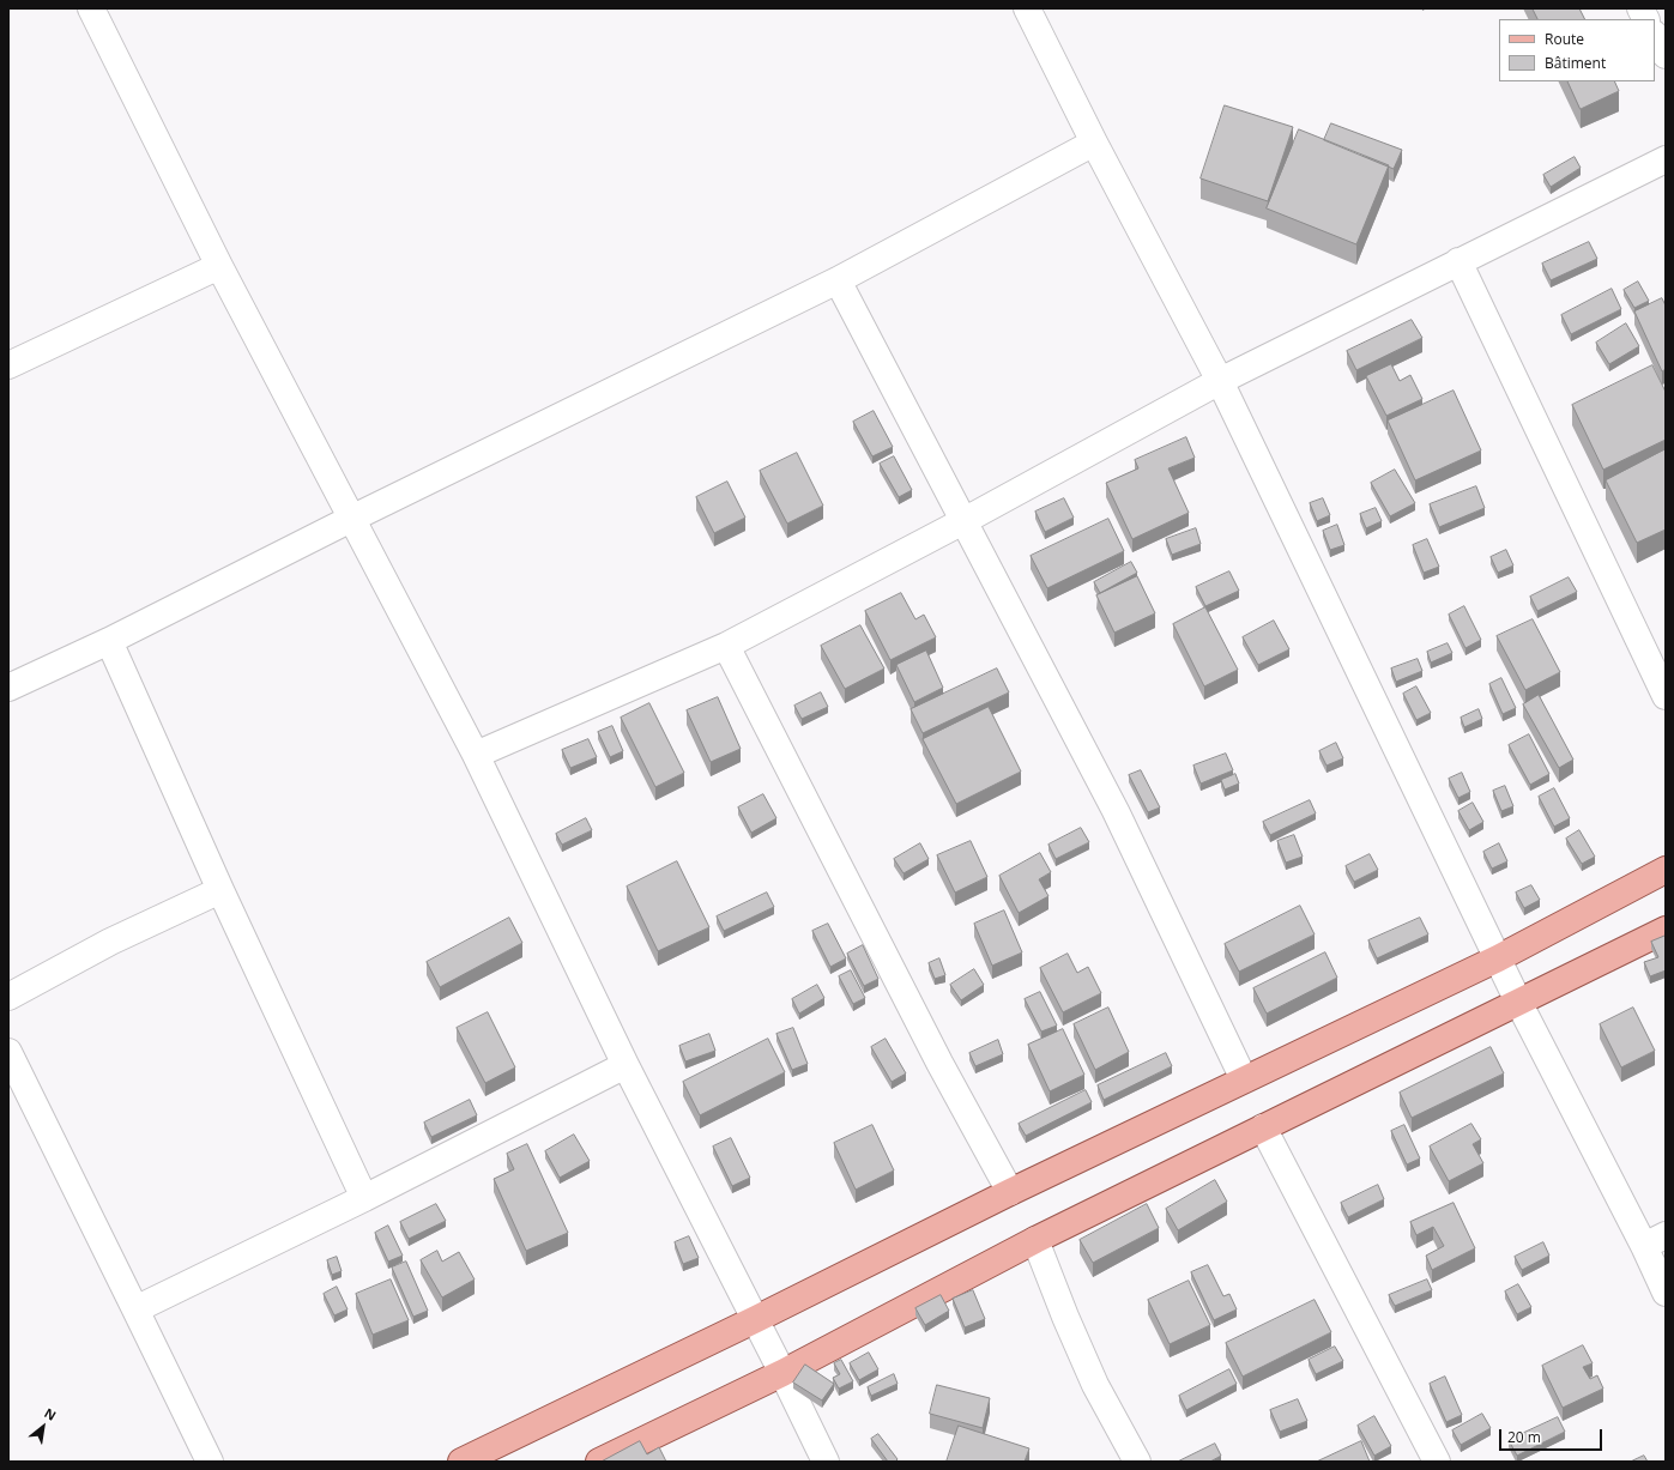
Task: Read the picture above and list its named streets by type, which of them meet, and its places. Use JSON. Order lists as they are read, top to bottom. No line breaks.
{"legend":["Route","Bâtiment"],"scale_bar":"20 m","north":"top right"}
